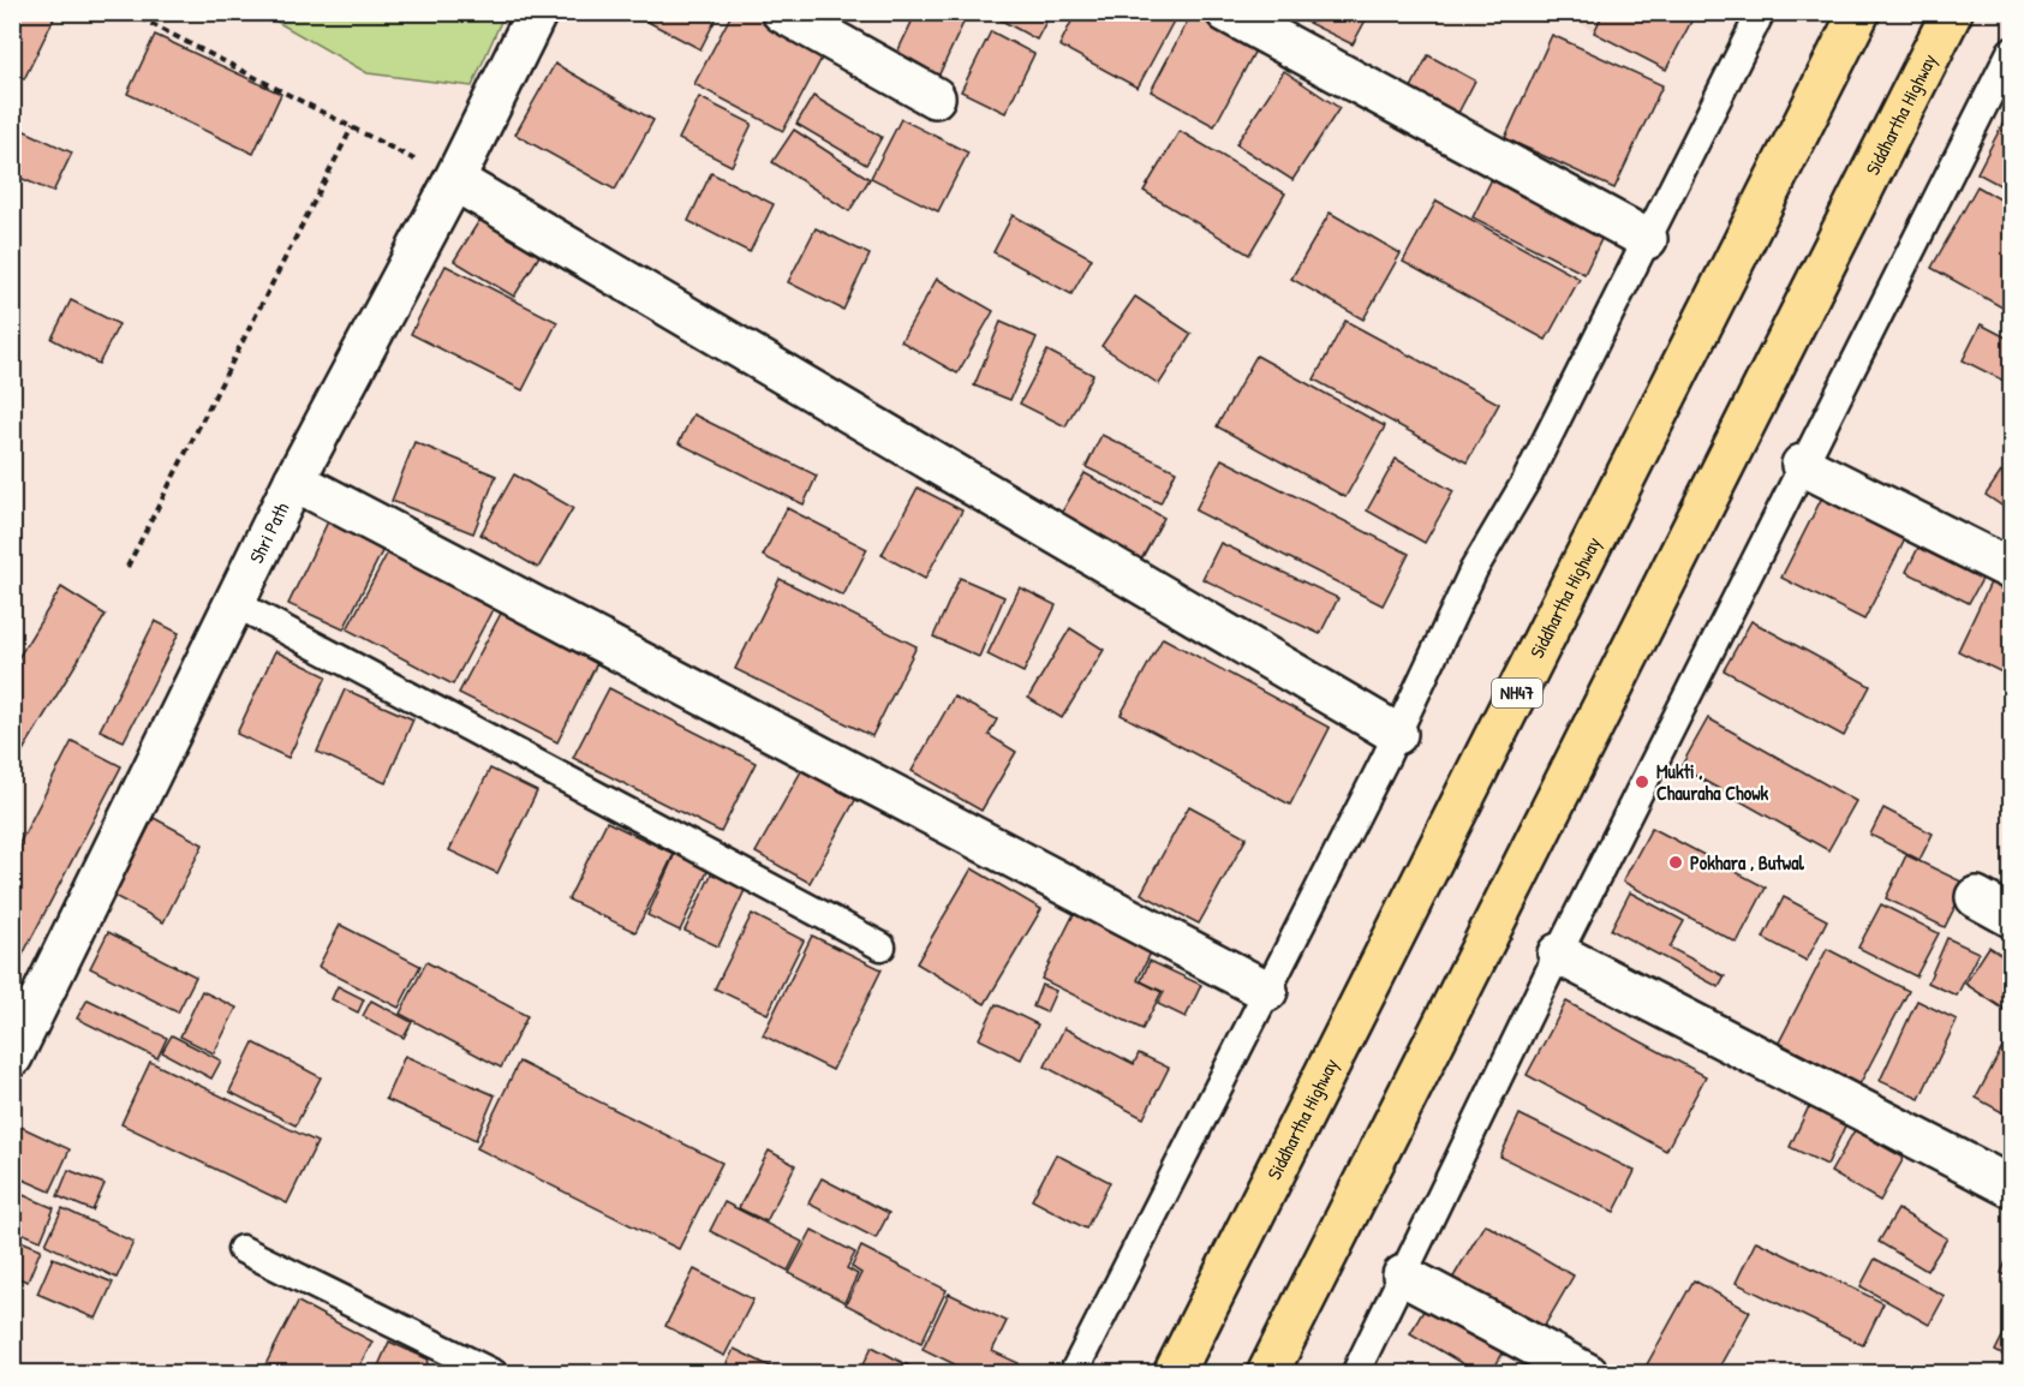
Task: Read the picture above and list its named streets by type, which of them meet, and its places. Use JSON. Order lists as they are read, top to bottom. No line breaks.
{"streets":{"highway":["Siddhartha Highway","NH47"],"street":["Shri Path"]},"places":["Mukti , Chauraha Chowk","Pokhara , Butwal"]}
